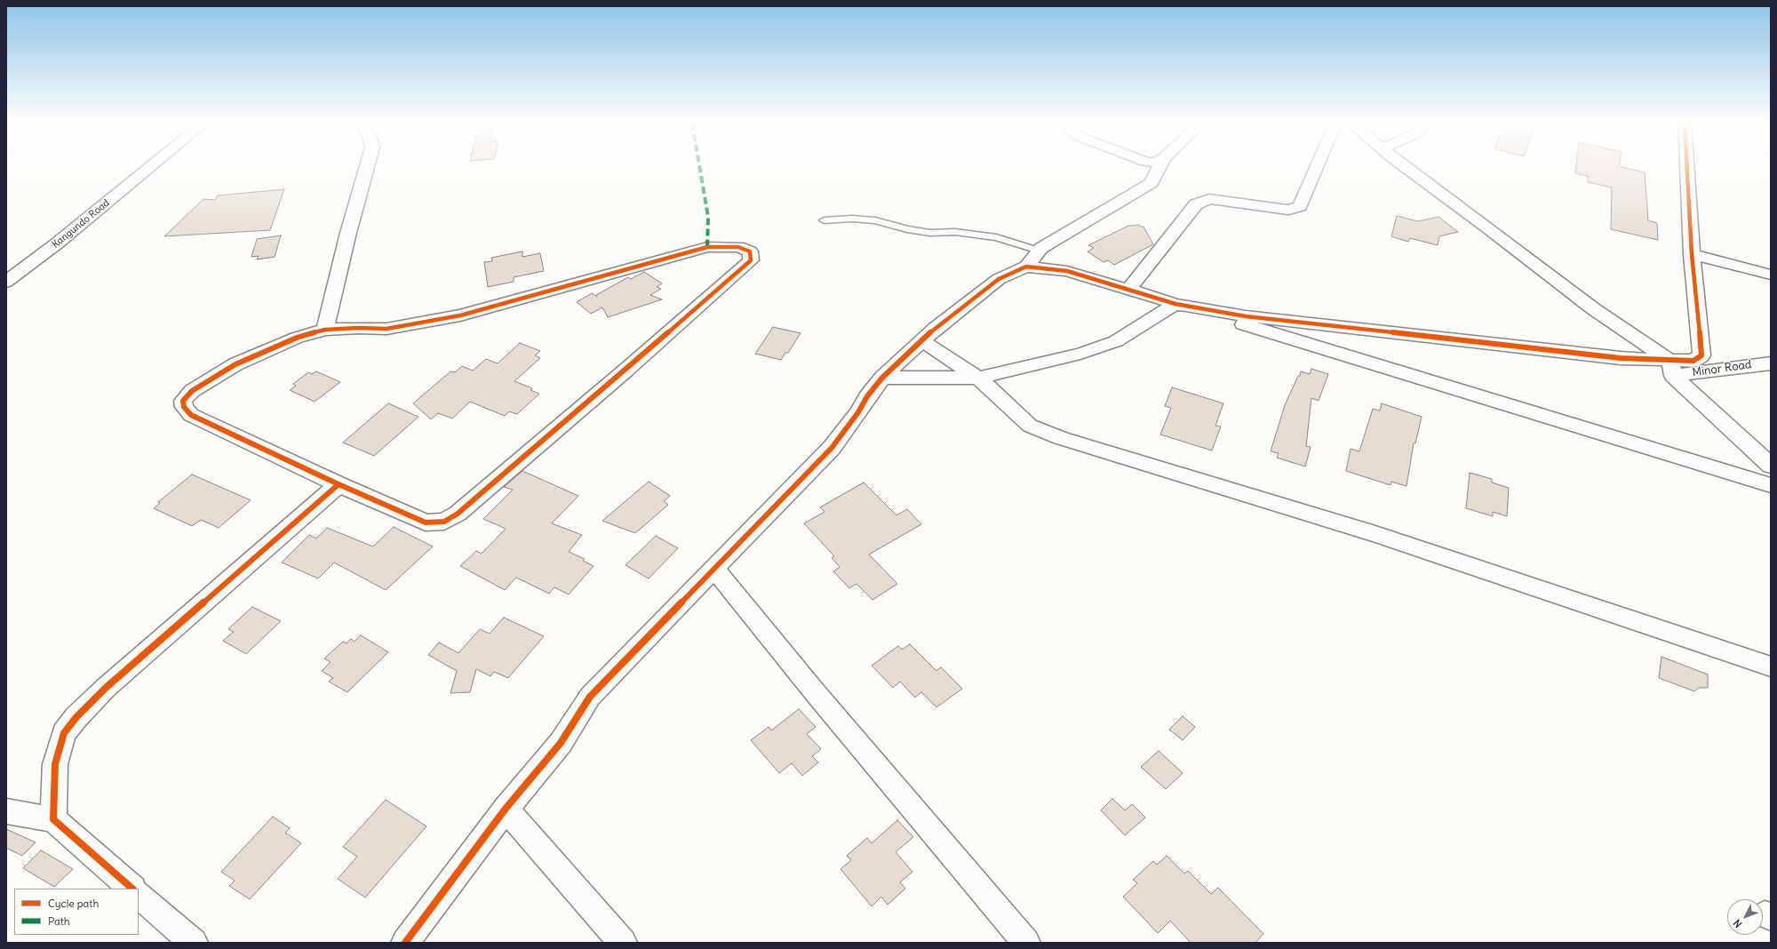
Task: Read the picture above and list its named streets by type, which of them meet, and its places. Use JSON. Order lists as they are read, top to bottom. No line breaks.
{"streets":{"main road":["Kangundo Road","Minor Road"]},"legend":["Cycle path","Path"],"north":"bottom left"}
